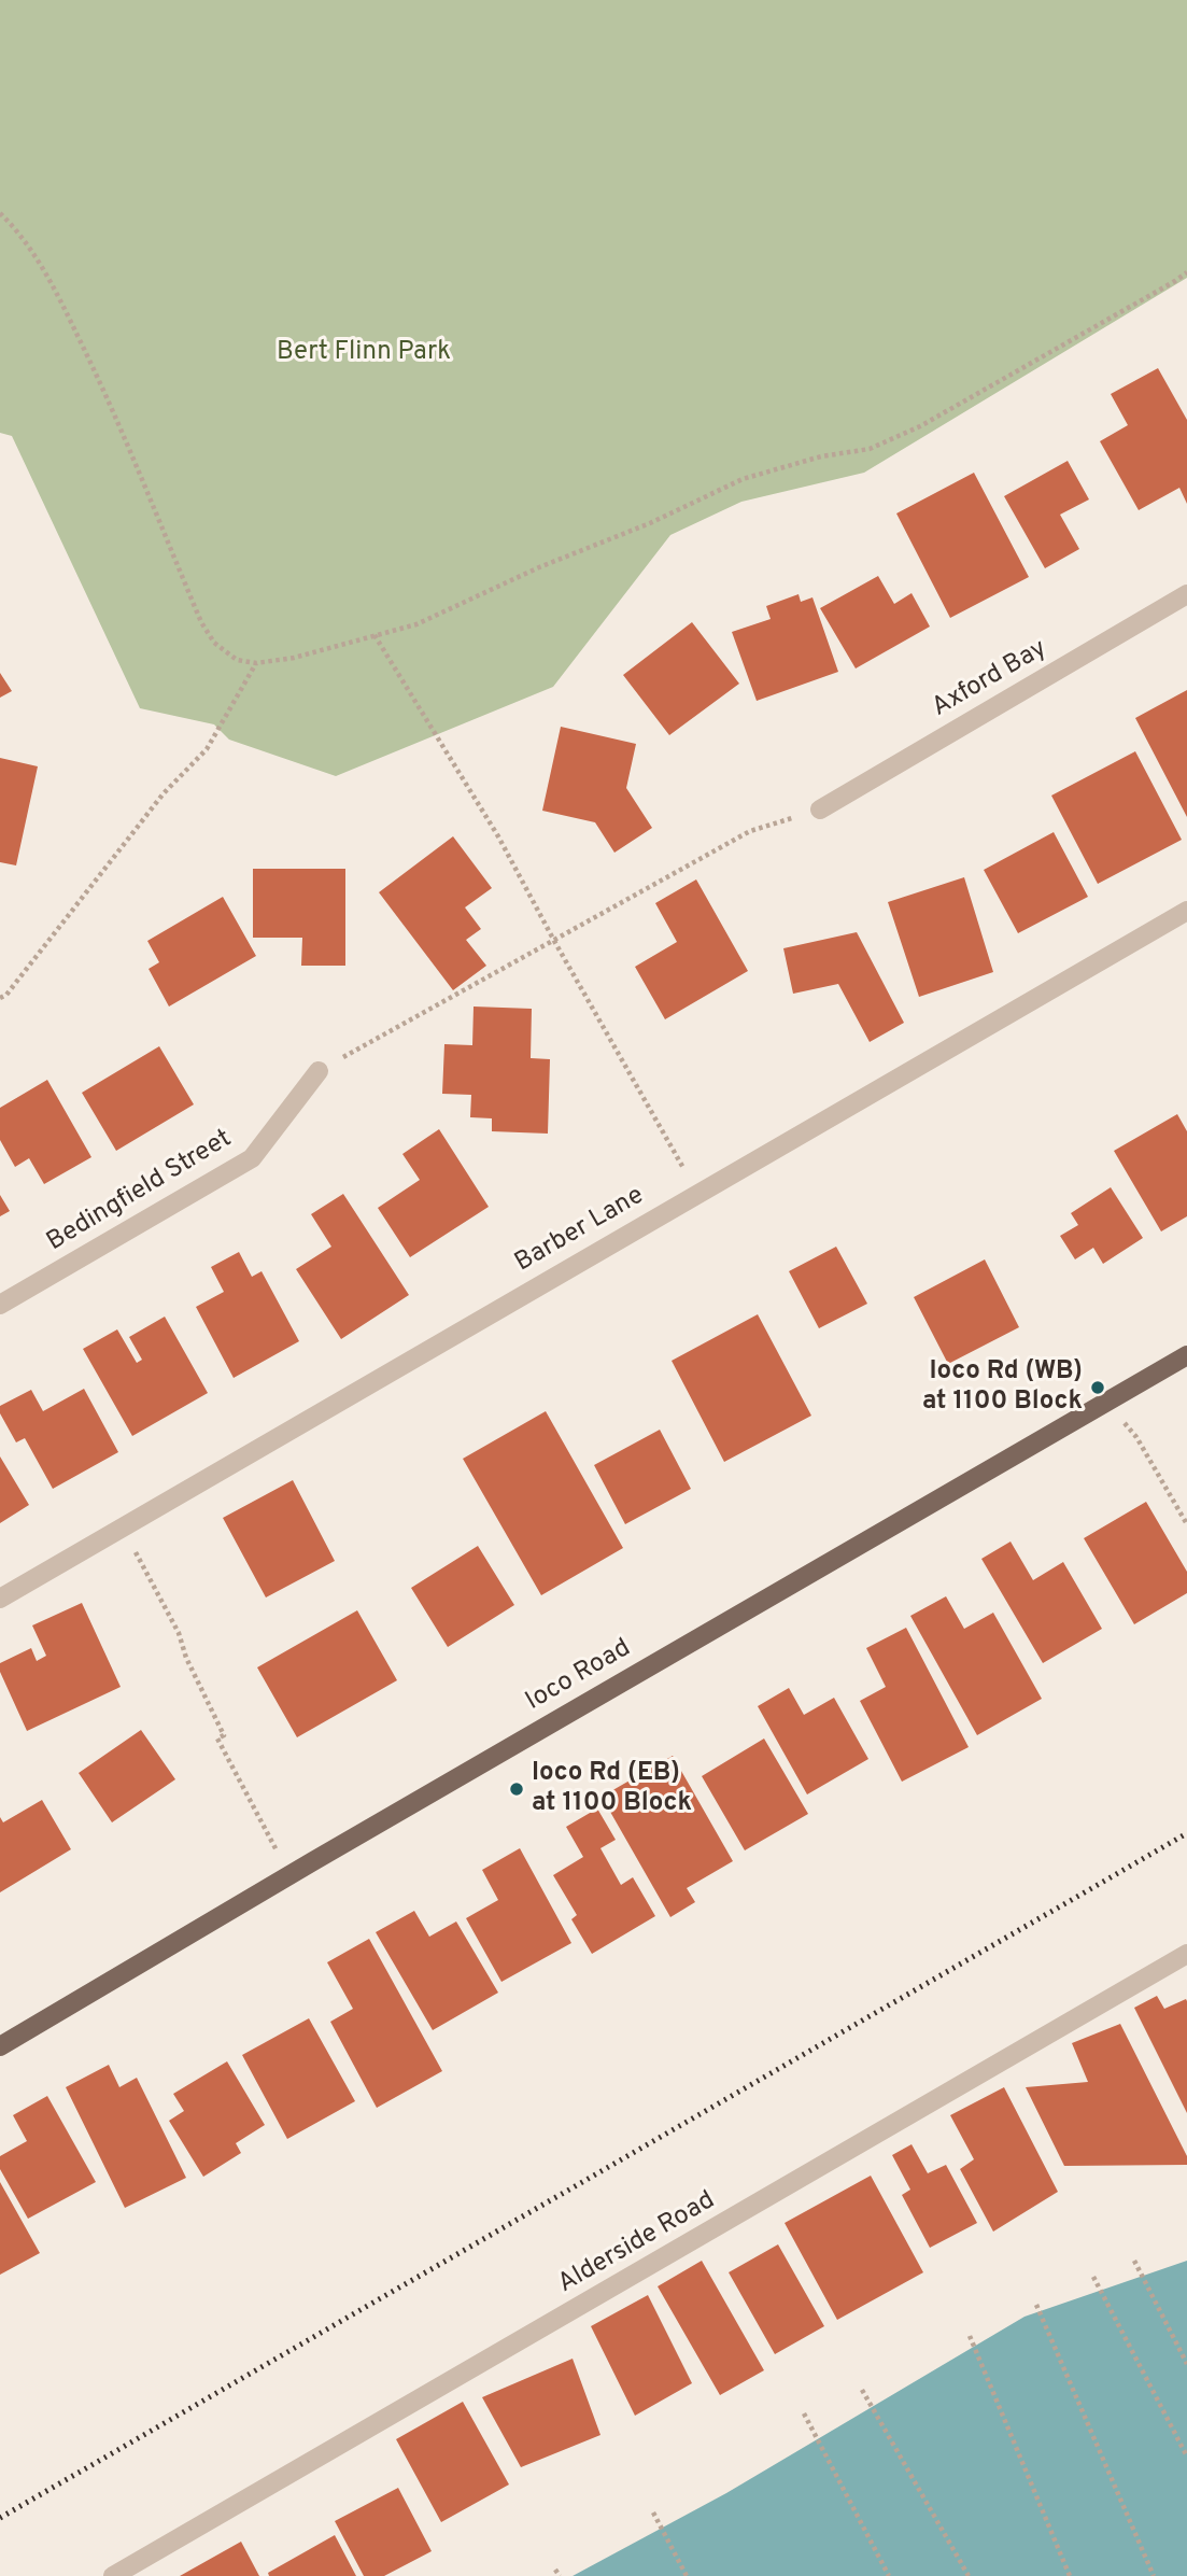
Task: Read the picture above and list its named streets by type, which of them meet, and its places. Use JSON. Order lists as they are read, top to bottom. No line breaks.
{"streets":{"main road":["Ioco Road"],"street":["Axford Bay","Bedingfield Street","Barber Lane","Alderside Road"]},"parks":["Bert Flinn Park"],"places":["Ioco Rd (WB) at 1100 Block","Ioco Rd (EB) at 1100 Block"]}
